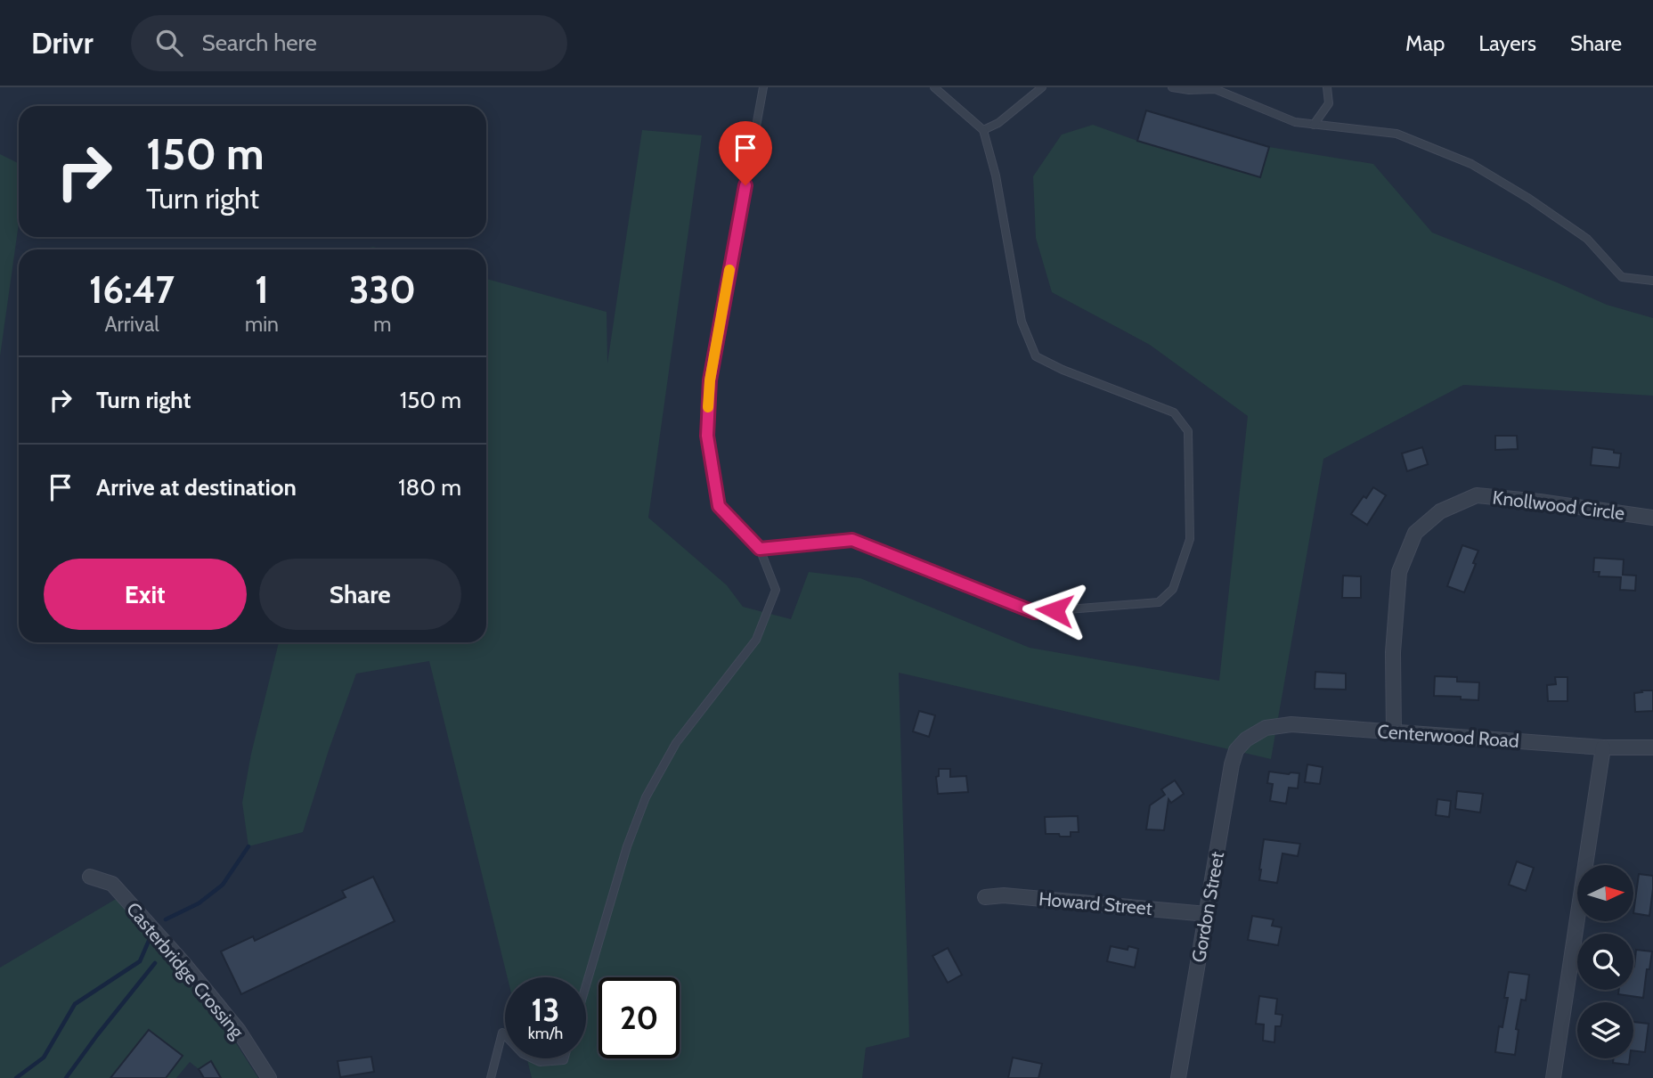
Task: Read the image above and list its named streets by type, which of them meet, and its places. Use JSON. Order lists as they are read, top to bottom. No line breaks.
{"streets":{"street":["Knollwood Circle","Centerwood Road","Howard Street","Gordon Street","Casterbridge Crossing"]},"crossings":[["Knollwood Circle","Centerwood Road"],["Centerwood Road","Gordon Street"],["Howard Street","Gordon Street"]],"north":"right","page":{"header":"Drivr","search":"Search here","nav":["Map","Layers","Share"],"turn":["150 m","Turn right"],"eta":["16:47","Arrival","1","min","330","m"],"list":[{"name":"Turn right","value":"150 m"},{"name":"Arrive at destination","value":"180 m"}],"buttons":["Exit","Share"],"speed":"13 km/h","limit":"20"}}
